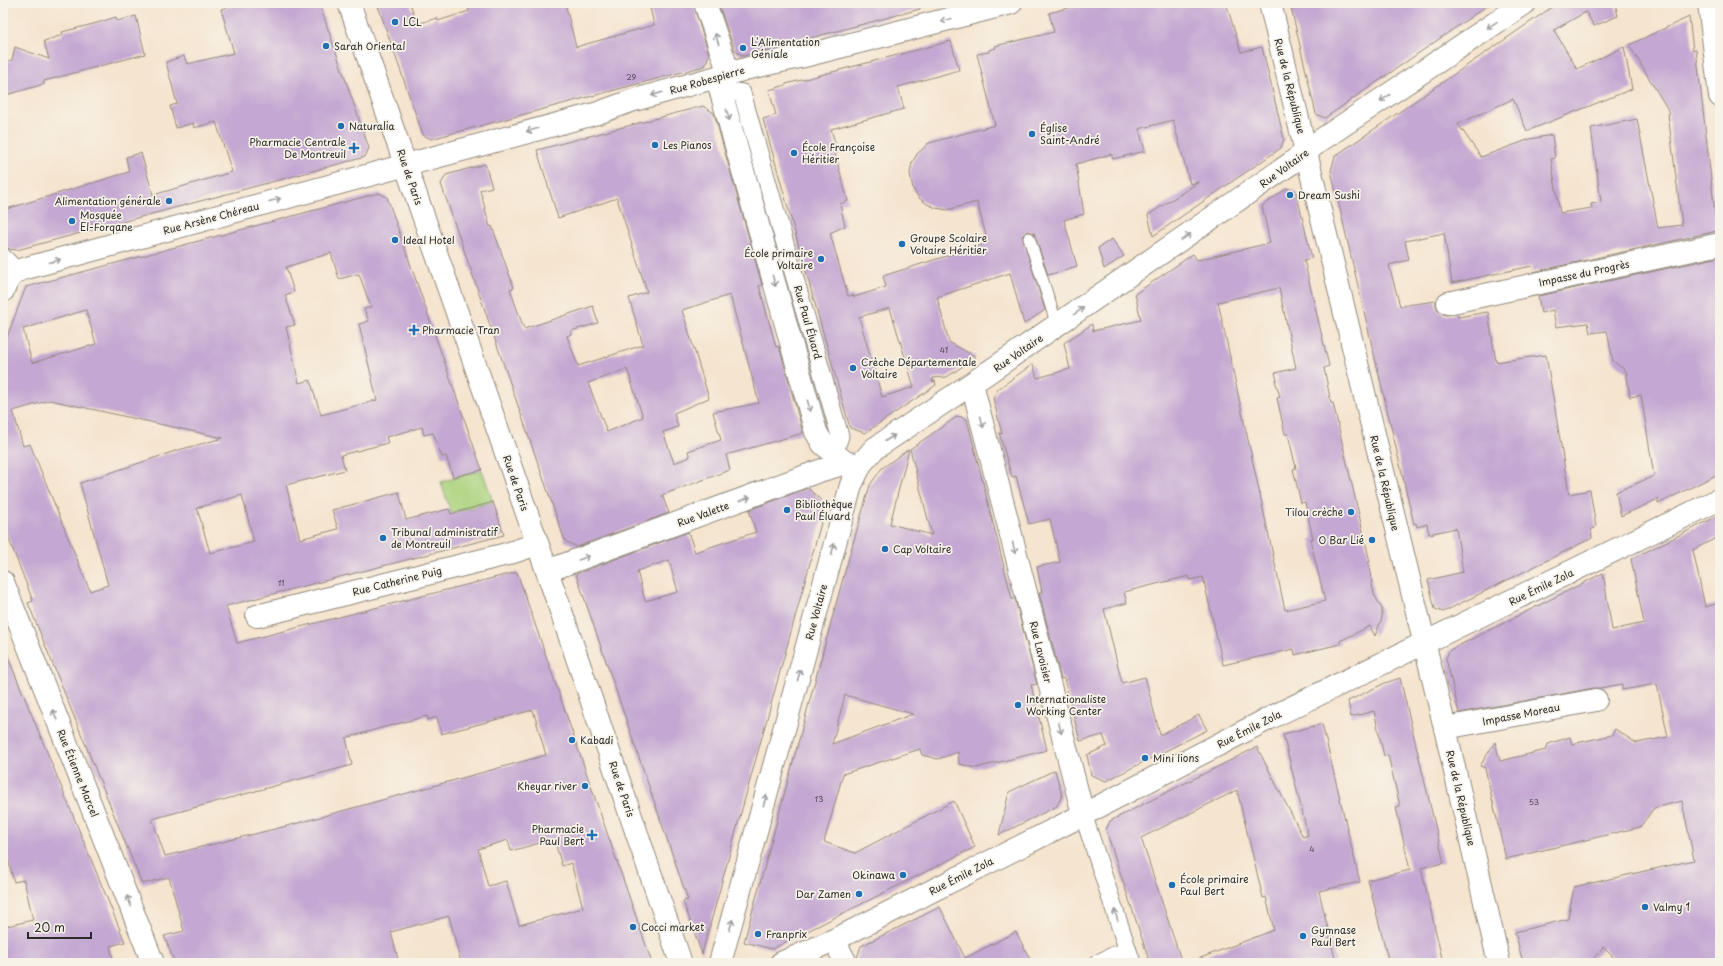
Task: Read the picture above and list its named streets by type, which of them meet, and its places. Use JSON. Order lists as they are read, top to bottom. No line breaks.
{"streets":{"street":["Rue Robespierre","Rue de la République","Rue Voltaire","Rue de Paris","Rue Arsène Chéreau","Impasse du Progrès","Rue Valette","Rue Catherine Puig","Rue Émile Zola","Rue Lavoisier","Impasse Moreau","Rue Étienne Marcel"]},"crossings":[["Rue Robespierre","Rue de Paris"],["Rue Robespierre","Rue Arsène Chéreau"],["Rue de la République","Rue Voltaire"],["Rue de la République","Rue Émile Zola"],["Rue de la République","Impasse Moreau"],["Rue Voltaire","Rue Valette"],["Rue Voltaire","Rue Lavoisier"],["Rue de Paris","Rue Arsène Chéreau"],["Rue de Paris","Rue Valette"],["Rue de Paris","Rue Catherine Puig"],["Rue Émile Zola","Rue Lavoisier"]],"one_way":["Rue Robespierre","Rue Arsène Chéreau","Rue Valette","Rue Étienne Marcel"],"places":{"other":["LCL","Sarah Oriental","L'Alimentation Géniale","Naturalia","Église Saint-André","Les Pianos","École Françoise Héritier","Dream Sushi","Alimentation générale","Mosquée El-Forqane","Ideal Hotel","Groupe Scolaire Voltaire Héritier","École primaire Voltaire","Crèche Départementale Voltaire","Bibliothèque Paul Éluard","Tilou crèche","Tribunal administratif de Montreuil","O Bar Lié","Cap Voltaire","Internationaliste Working Center","Kabadi","Mini lions","Kheyar river","Okinawa","École primaire Paul Bert","Dar Zamen","Valmy 1","Cocci market","Franprix","Gymnase Paul Bert"],"health":["Pharmacie Centrale De Montreuil","Pharmacie Tran","Pharmacie Paul Bert"]},"house_numbers":["29","41","11","13","53","4"],"scale_bar":"20 m"}
